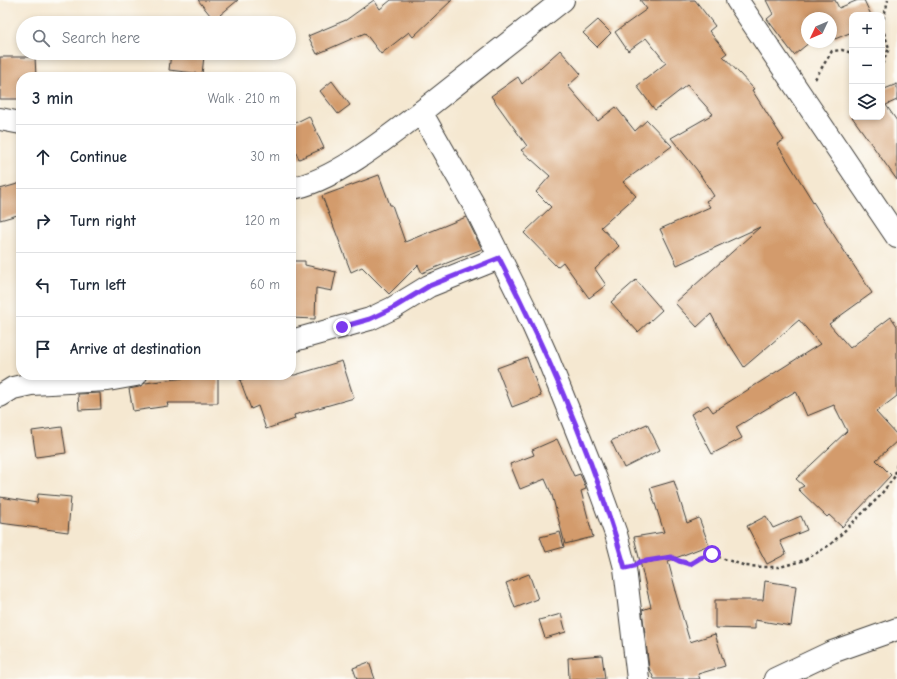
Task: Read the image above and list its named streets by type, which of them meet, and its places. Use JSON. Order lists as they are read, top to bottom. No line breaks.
{"north":"bottom left","page":{"map_buttons":["+","−"],"search":"Search here","heading":["3 min","Walk · 210 m"],"list":[["Continue","30 m"],["Turn right","120 m"],["Turn left","60 m"],"Arrive at destination"]}}
